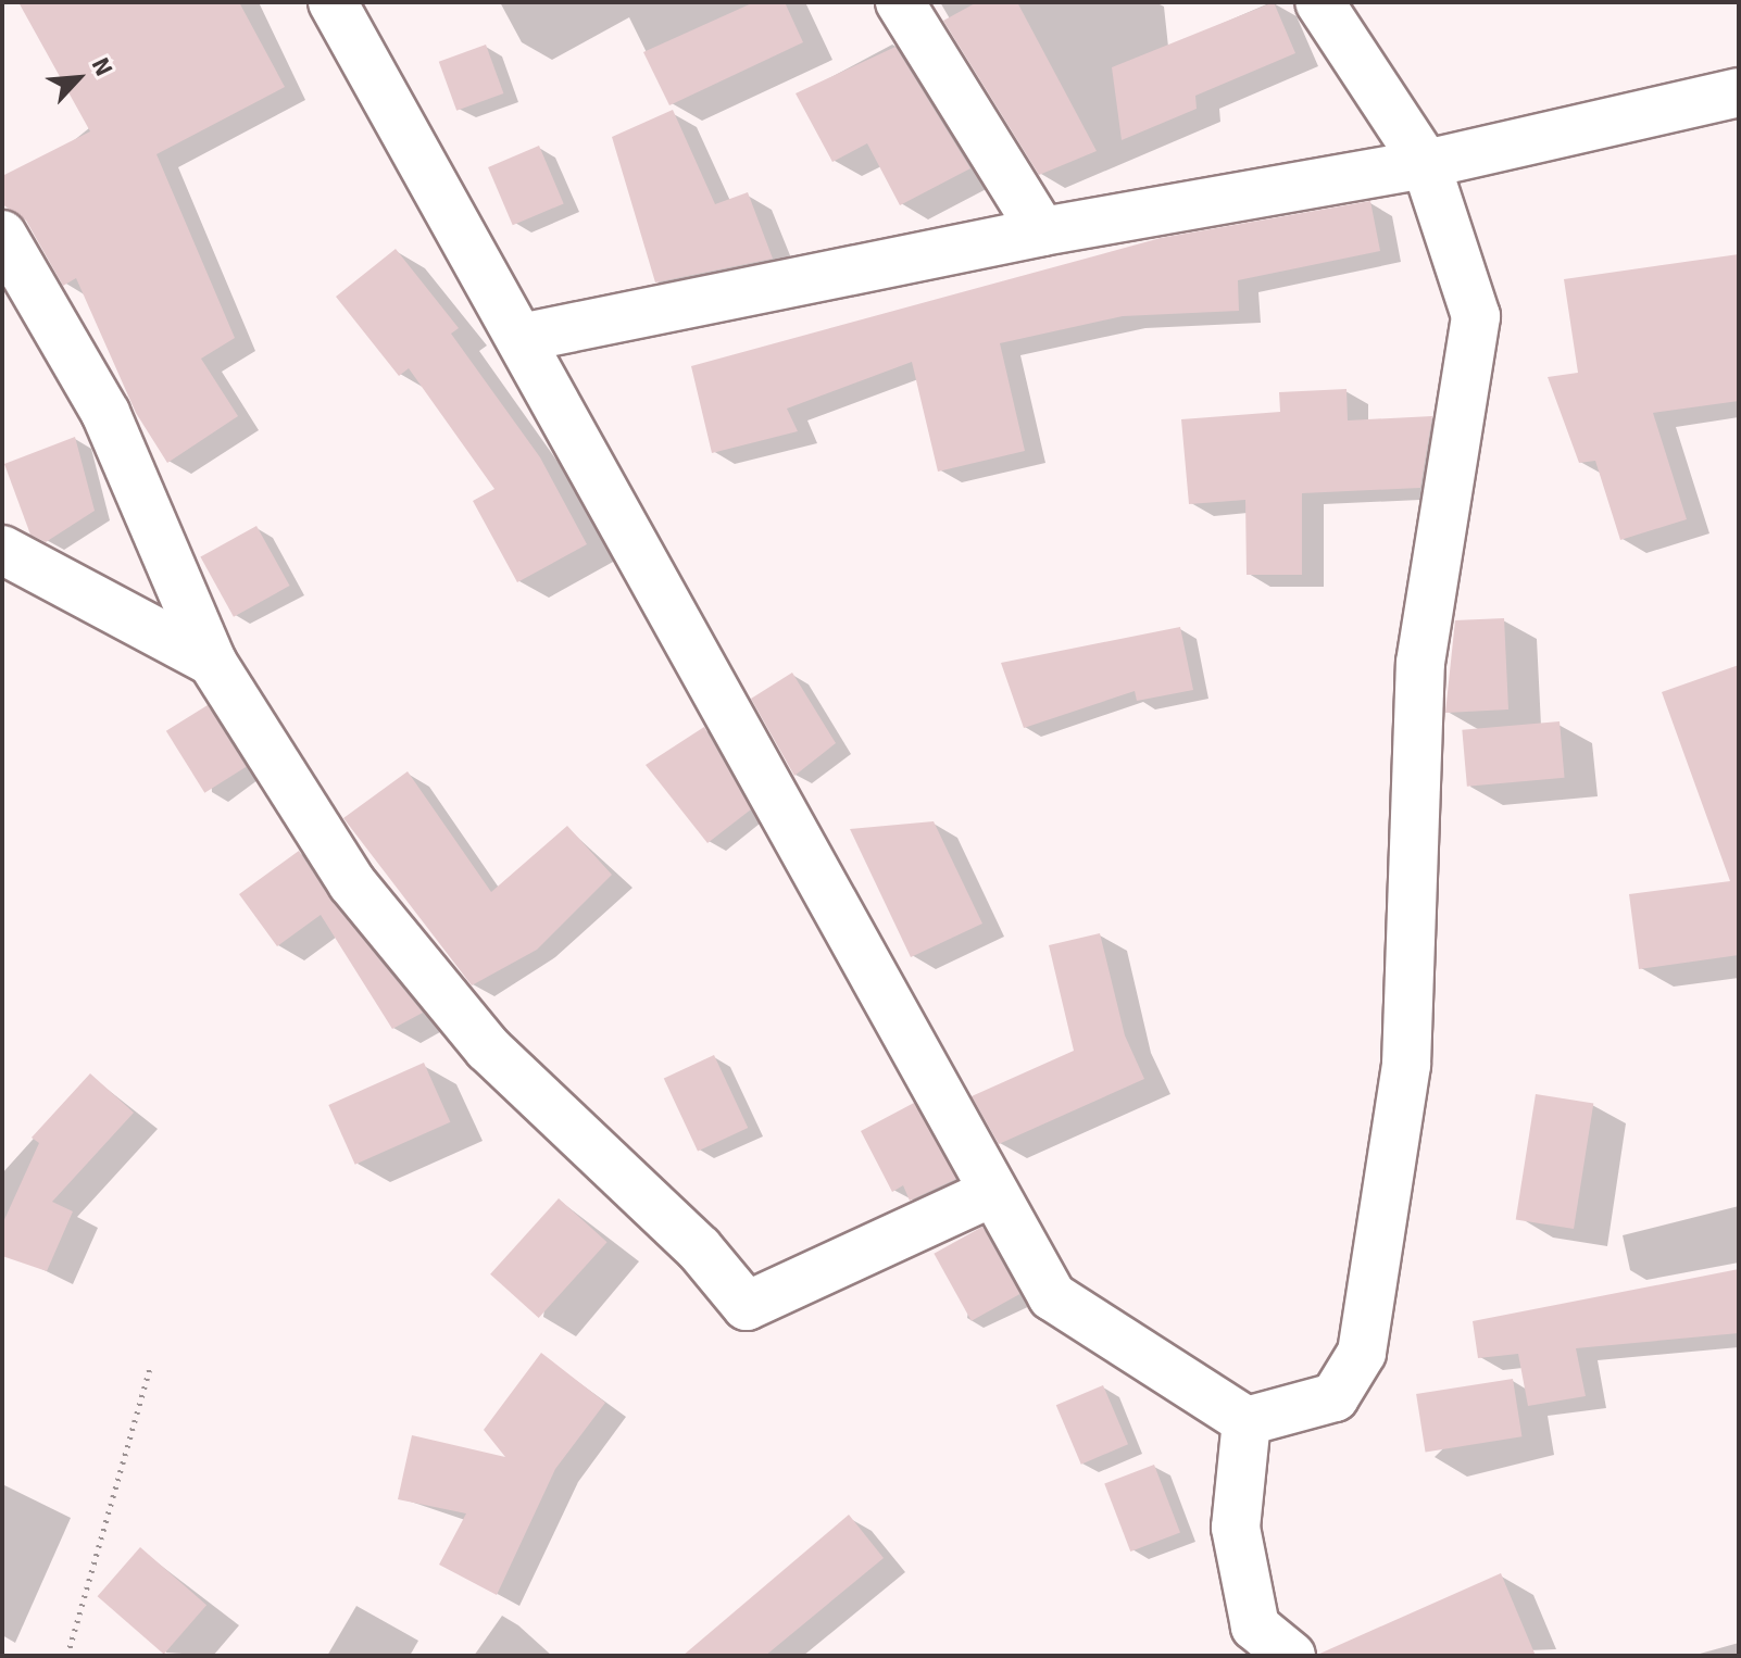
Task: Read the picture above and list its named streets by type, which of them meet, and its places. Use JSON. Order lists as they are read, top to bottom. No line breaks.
{"north":"top right"}
